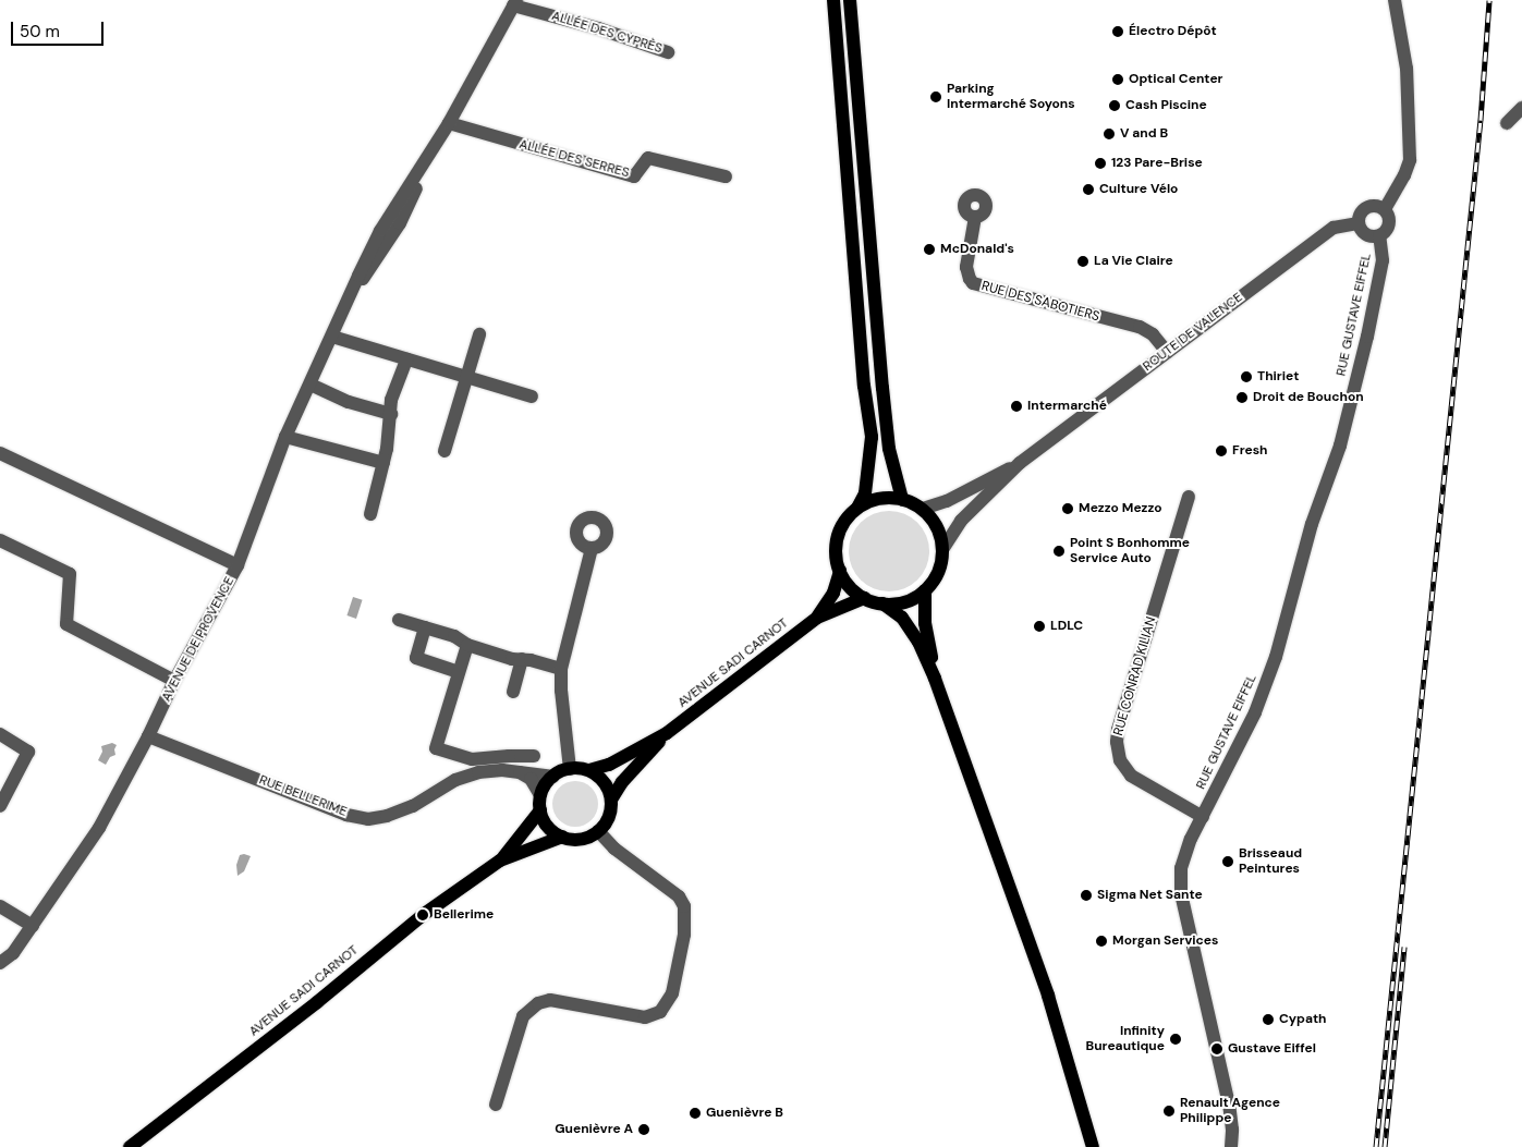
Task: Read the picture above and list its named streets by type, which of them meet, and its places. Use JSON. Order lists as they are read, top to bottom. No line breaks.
{"streets":{"main road":["AVENUE SADI CARNOT"],"street":["ALLÉE DES CYPRÈS","ALLÉE DES SERRES","RUE DES SABOTIERS","RUE GUSTAVE EIFFEL","ROUTE DE VALENCE","AVENUE DE PROVENCE","RUE CONRAD KILIAN","RUE BELLERIME"]},"crossings":[["ALLÉE DES CYPRÈS","AVENUE DE PROVENCE"],["ALLÉE DES SERRES","AVENUE DE PROVENCE"],["RUE DES SABOTIERS","ROUTE DE VALENCE"],["RUE GUSTAVE EIFFEL","ROUTE DE VALENCE"],["RUE GUSTAVE EIFFEL","RUE CONRAD KILIAN"],["AVENUE DE PROVENCE","RUE BELLERIME"],["AVENUE SADI CARNOT","RUE BELLERIME"]],"places":["Électro Dépôt","Optical Center","Parking Intermarché Soyons","Cash Piscine","V and B","123 Pare-Brise","Culture Vélo","McDonald's","La Vie Claire","Thiriet","Droit de Bouchon","Intermarché","Fresh","Mezzo Mezzo","Point S Bonhomme Service Auto","LDLC","Brisseaud Peintures","Sigma Net Sante","Bellerime","Morgan Services","Cypath","Infinity Bureautique","Gustave Eiffel","Renault Agence Philippe","Guenièvre B","Guenièvre A"],"scale_bar":"50 m"}
